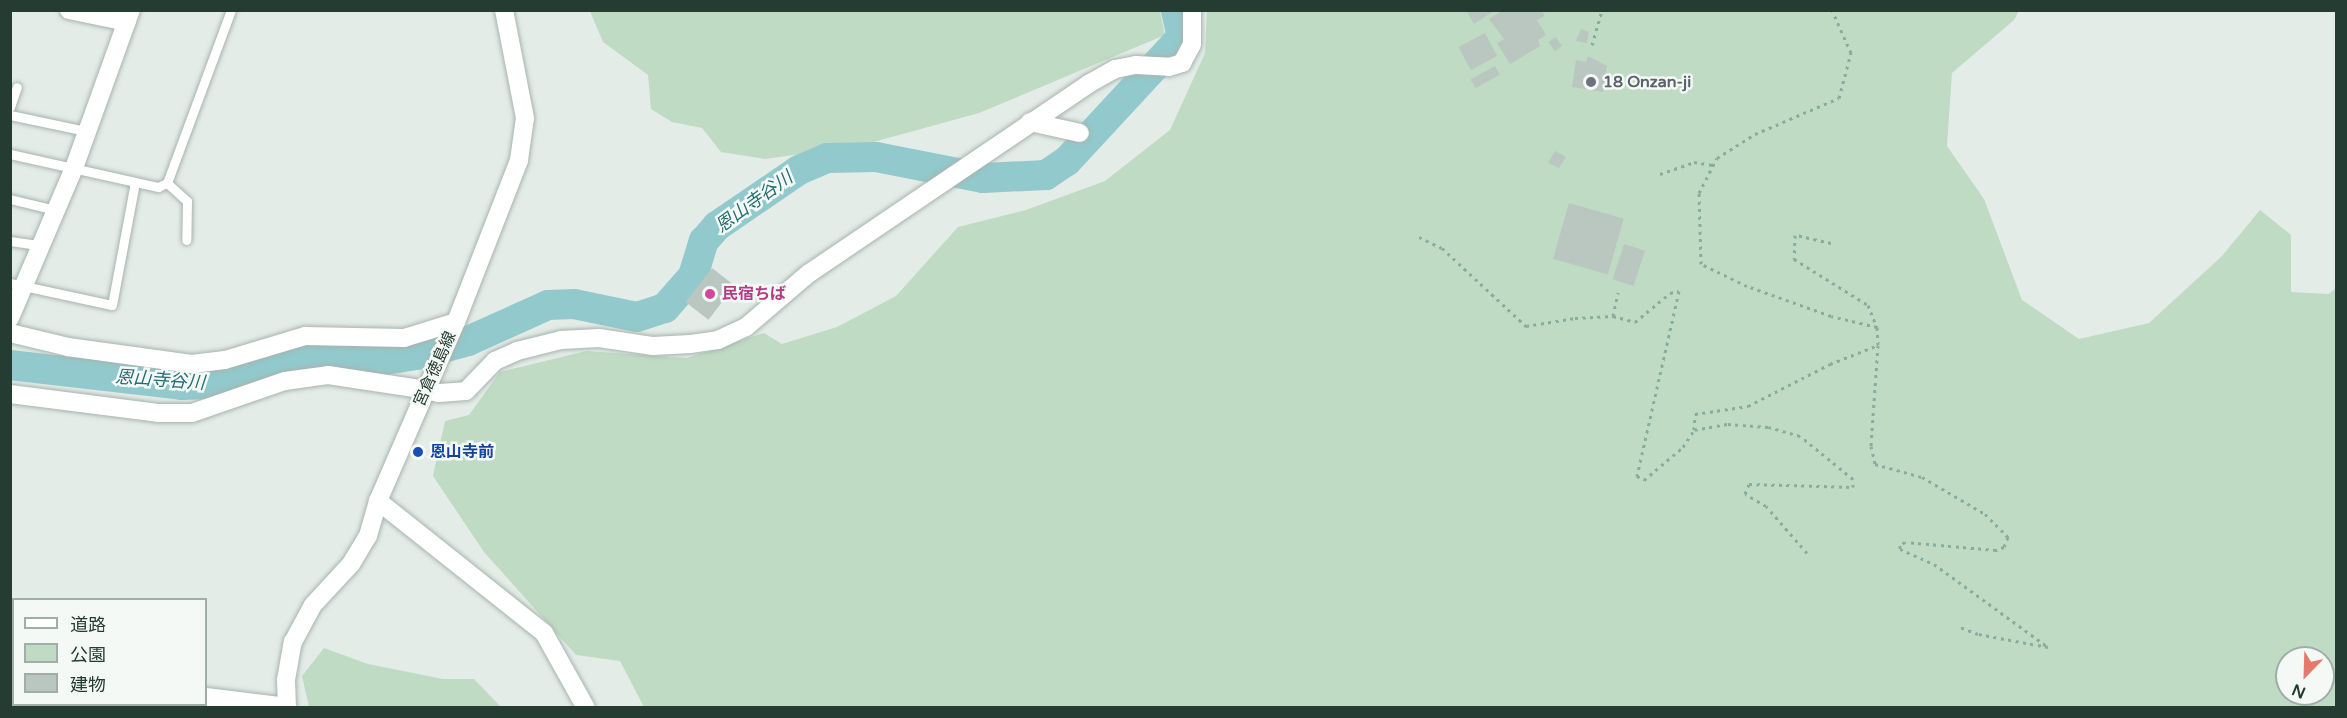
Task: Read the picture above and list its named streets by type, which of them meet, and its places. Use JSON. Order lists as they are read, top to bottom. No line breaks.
{"streets":{"street":["宮倉徳島線"]},"water":["恩山寺谷川"],"places":["18 Onzan-ji","民宿ちば","恩山寺前"],"legend":["道路","公園","建物"],"north":"bottom left"}
